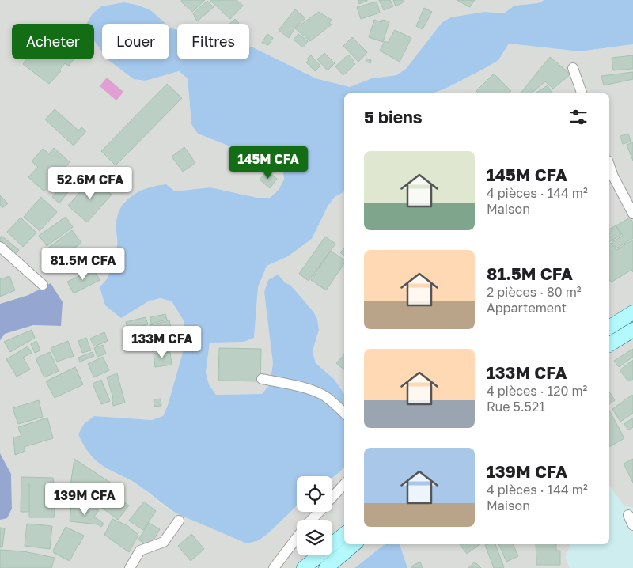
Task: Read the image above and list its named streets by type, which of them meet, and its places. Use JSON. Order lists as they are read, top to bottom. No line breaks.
{"page":{"chip":["Acheter","Louer","Filtres"],"heading":"5 biens","list":[{"name":"145M CFA","note":"4 pièces · 144 m² · Maison"},{"name":"81.5M CFA","note":"2 pièces · 80 m² · Appartement"},{"name":"133M CFA","note":"4 pièces · 120 m² · Rue 5.521"},{"name":"139M CFA","note":"4 pièces · 144 m² · Maison"}],"price":["145M CFA","52.6M CFA","81.5M CFA","133M CFA","139M CFA"]}}
